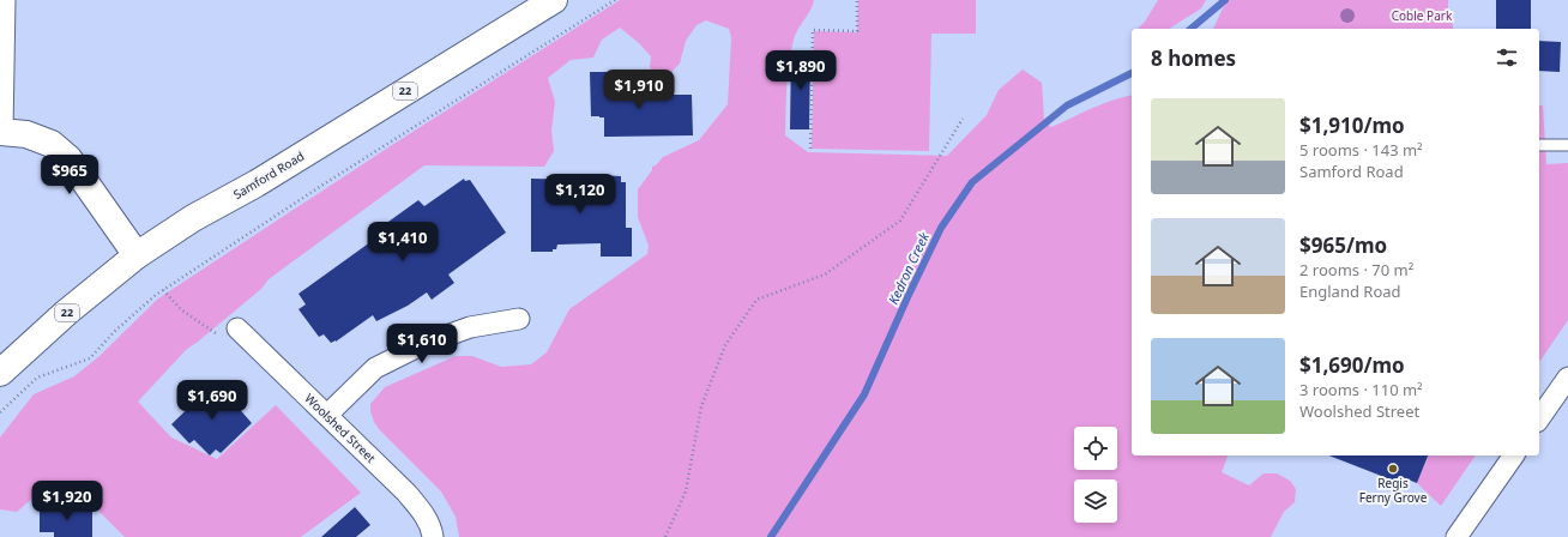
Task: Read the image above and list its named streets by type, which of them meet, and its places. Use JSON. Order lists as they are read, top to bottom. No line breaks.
{"streets":{"main road":["22","Samford Road"],"street":["Woolshed Street"]},"water":["Kedron Creek"],"parks":["Coble Park"],"places":["Regis Ferny Grove"],"page":{"heading":"8 homes","price":["$1,890","$1,910","$965","$1,120","$1,410","$1,610","$1,690","$1,920"],"list":[{"name":"$1,910/mo","note":"5 rooms · 143 m² · Samford Road"},{"name":"$965/mo","note":"2 rooms · 70 m² · England Road"},{"name":"$1,690/mo","note":"3 rooms · 110 m² · Woolshed Street"}]}}
